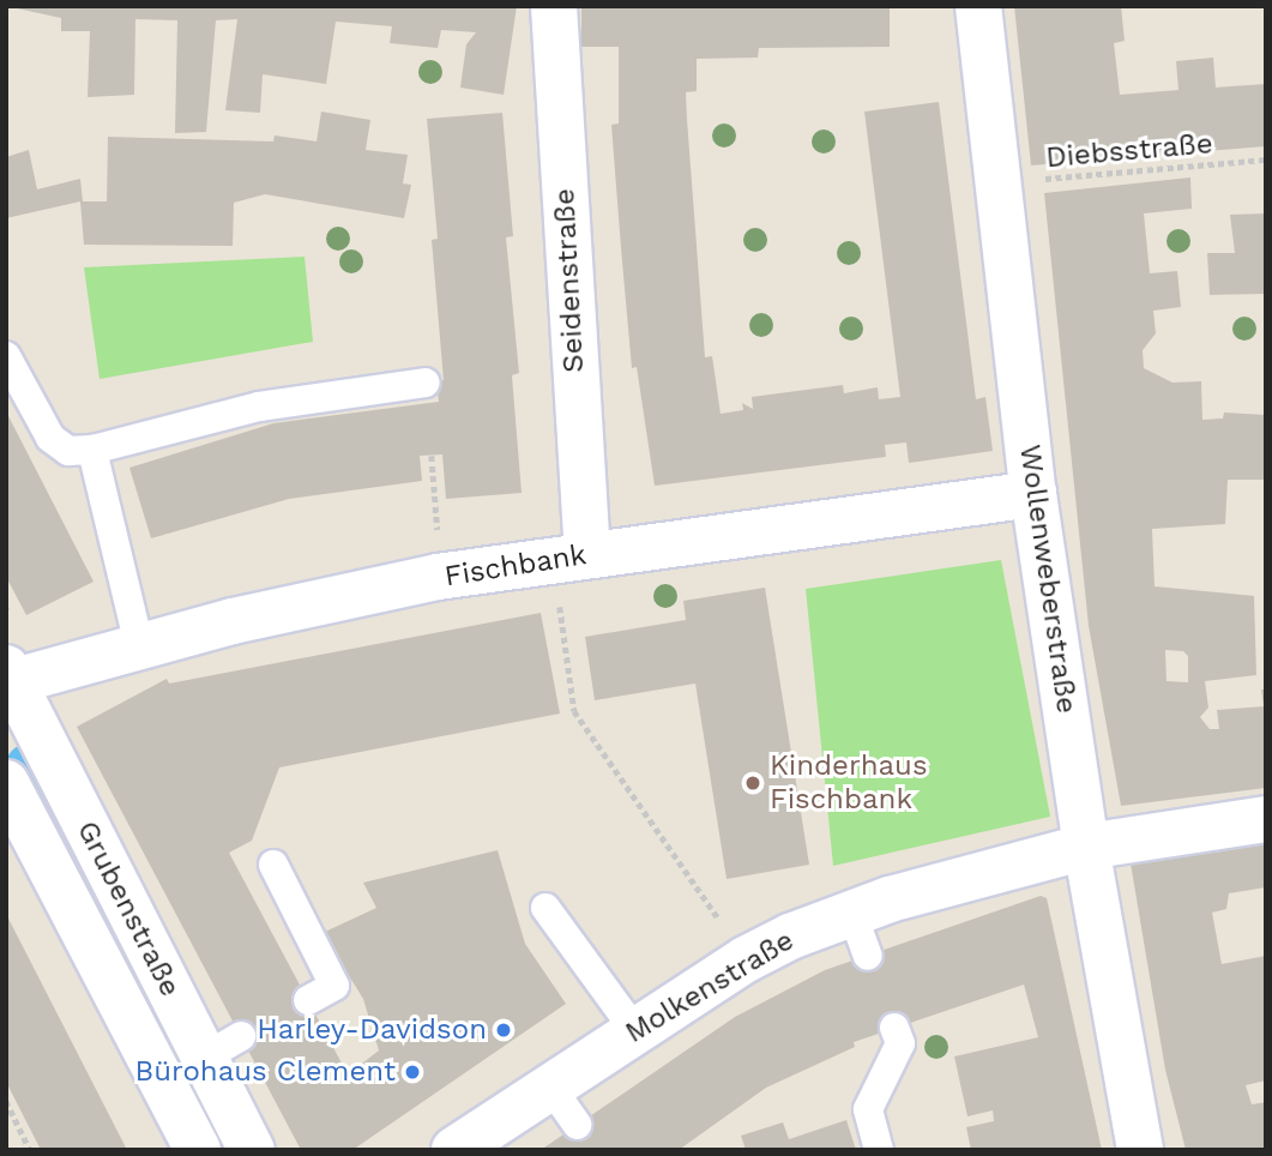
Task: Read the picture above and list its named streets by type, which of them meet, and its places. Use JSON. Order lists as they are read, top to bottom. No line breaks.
{"streets":{"street":["Seidenstraße","Fischbank","Wollenweberstraße","Grubenstraße","Molkenstraße"],"path":["Diebsstraße"]},"crossings":[["Diebsstraße","Wollenweberstraße"],["Seidenstraße","Fischbank"],["Fischbank","Wollenweberstraße"],["Fischbank","Grubenstraße"],["Wollenweberstraße","Molkenstraße"]],"places":["Kinderhaus Fischbank","Harley-Davidson","Bürohaus Clement"]}
